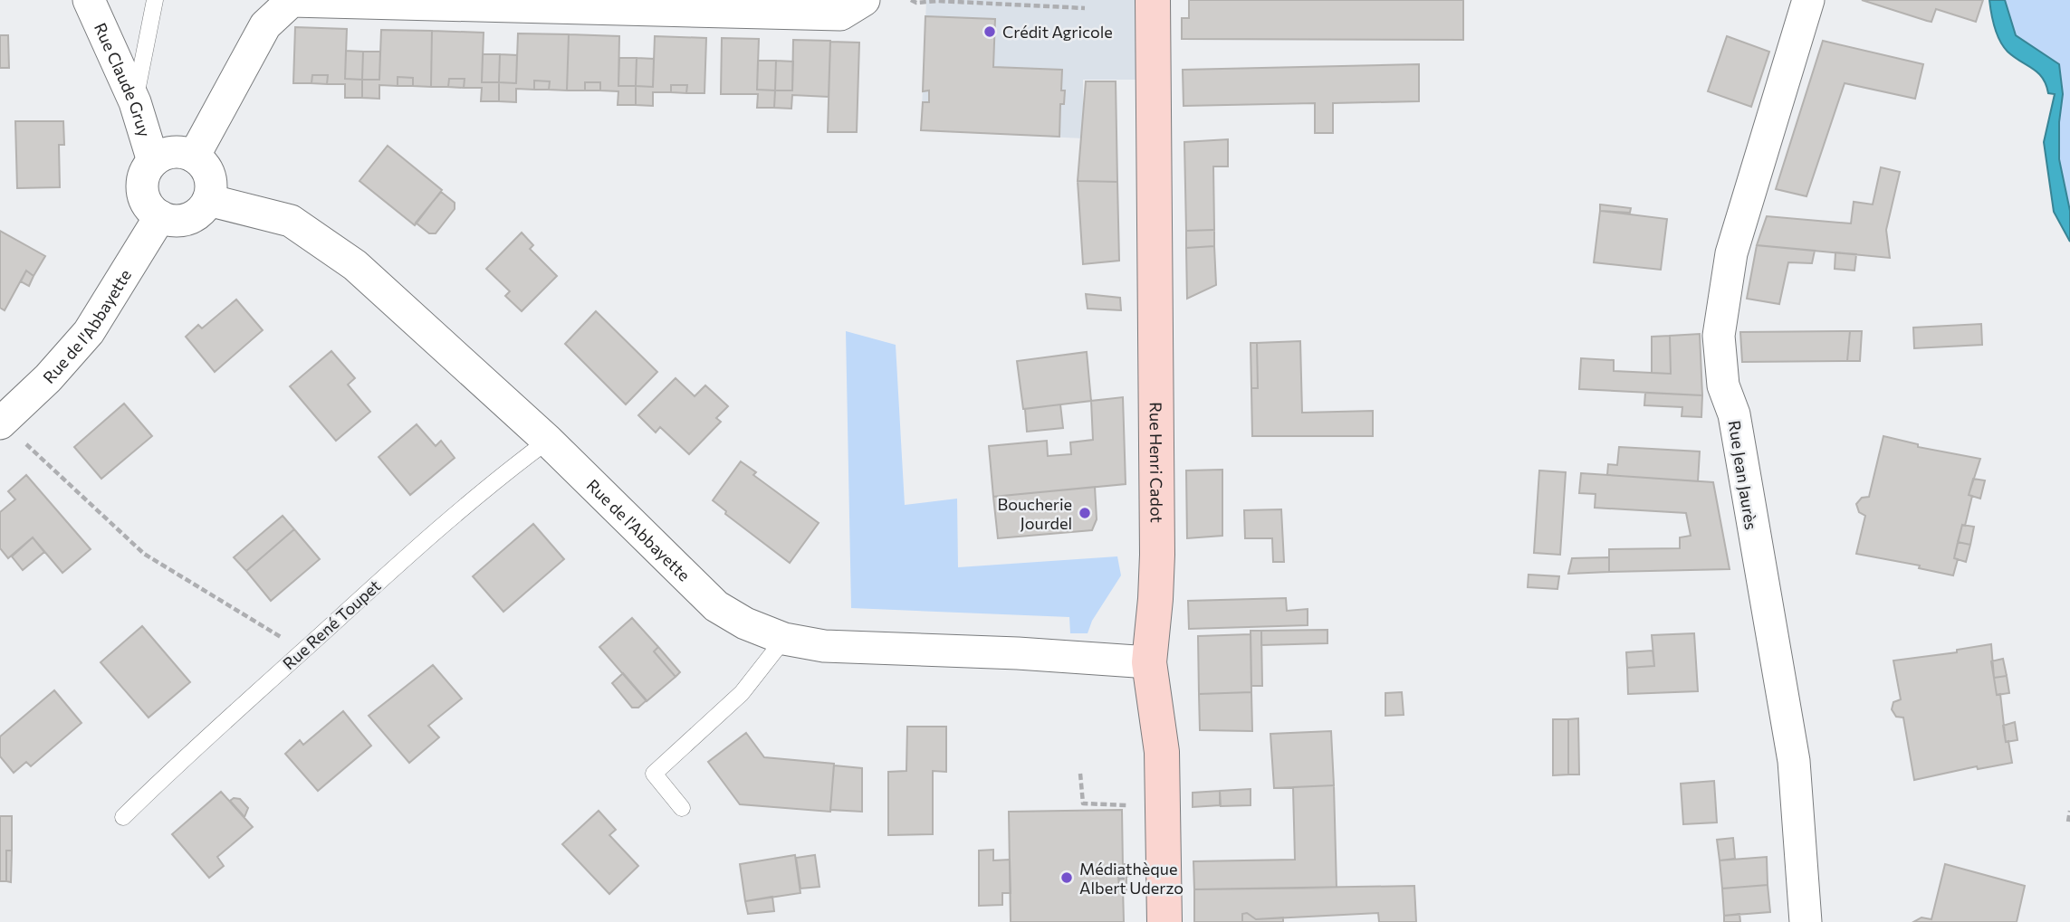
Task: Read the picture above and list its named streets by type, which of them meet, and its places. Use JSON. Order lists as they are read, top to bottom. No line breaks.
{"streets":{"main road":["Rue Henri Cadot"],"street":["Rue Claude Gruy","Rue de l'Abbayette","Rue Jean Jaurès"],"lane":["Rue René Toupet"]},"crossings":[["Rue Claude Gruy","Rue de l'Abbayette"],["Rue de l'Abbayette","Rue Henri Cadot"],["Rue de l'Abbayette","Rue René Toupet"]],"places":["Crédit Agricole","Boucherie Jourdel","Médiathèque Albert Uderzo"]}
